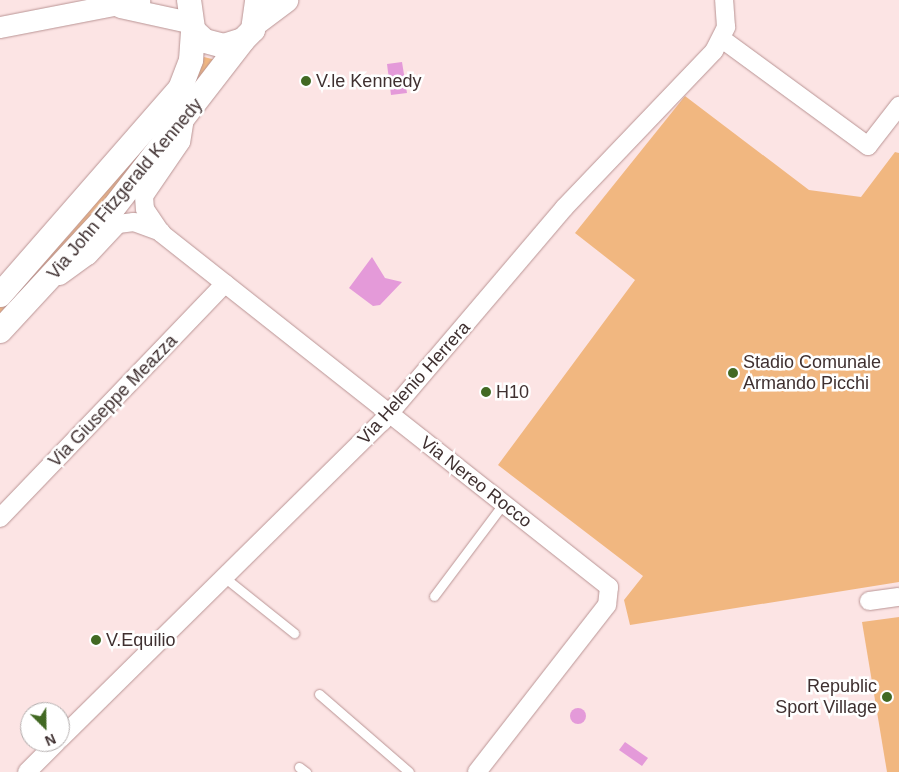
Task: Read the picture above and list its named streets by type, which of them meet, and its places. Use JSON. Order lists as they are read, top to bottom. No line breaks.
{"streets":{"main road":["Via John Fitzgerald Kennedy"],"street":["Via Helenio Herrera","Via Giuseppe Meazza","Via Nereo Rocco"]},"crossings":[["Via John Fitzgerald Kennedy","Via Nereo Rocco"],["Via Helenio Herrera","Via Nereo Rocco"],["Via Giuseppe Meazza","Via Nereo Rocco"]],"places":["V.le Kennedy","Stadio Comunale Armando Picchi","H10","V.Equilio","Republic Sport Village"],"north":"bottom right"}
